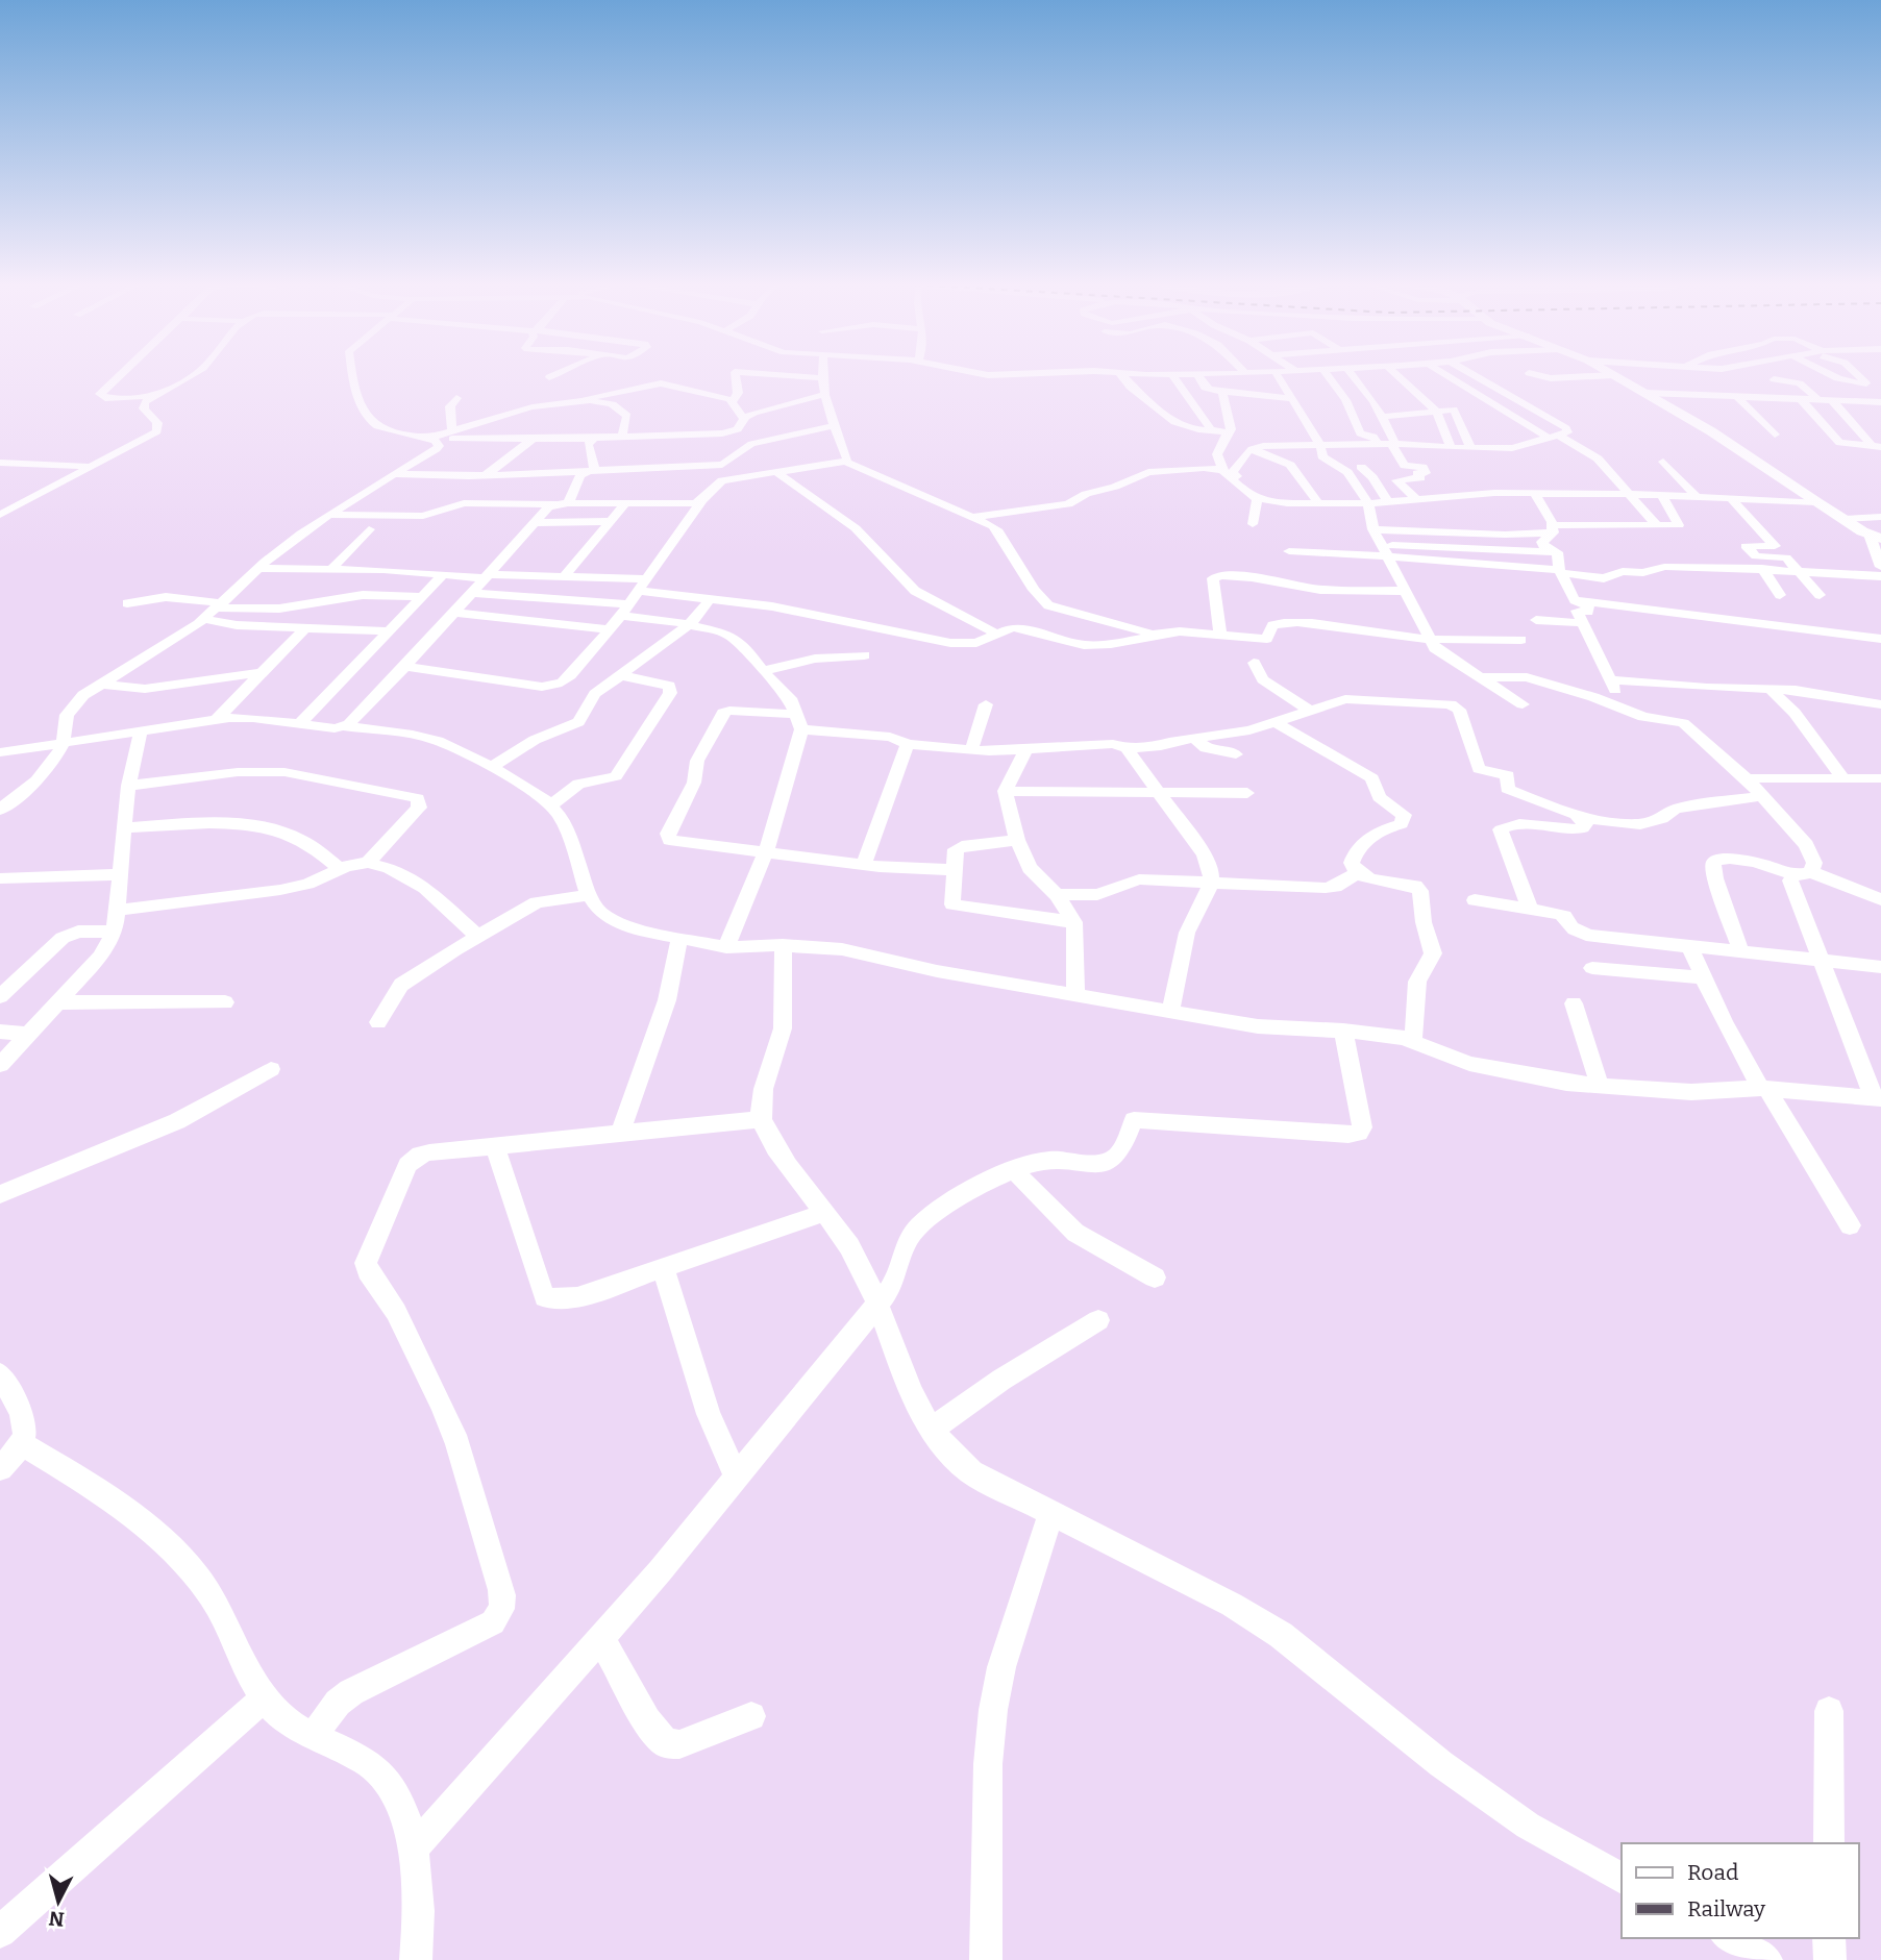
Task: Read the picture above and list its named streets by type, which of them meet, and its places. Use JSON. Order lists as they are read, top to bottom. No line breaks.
{"legend":["Road","Railway"],"north":"bottom"}
